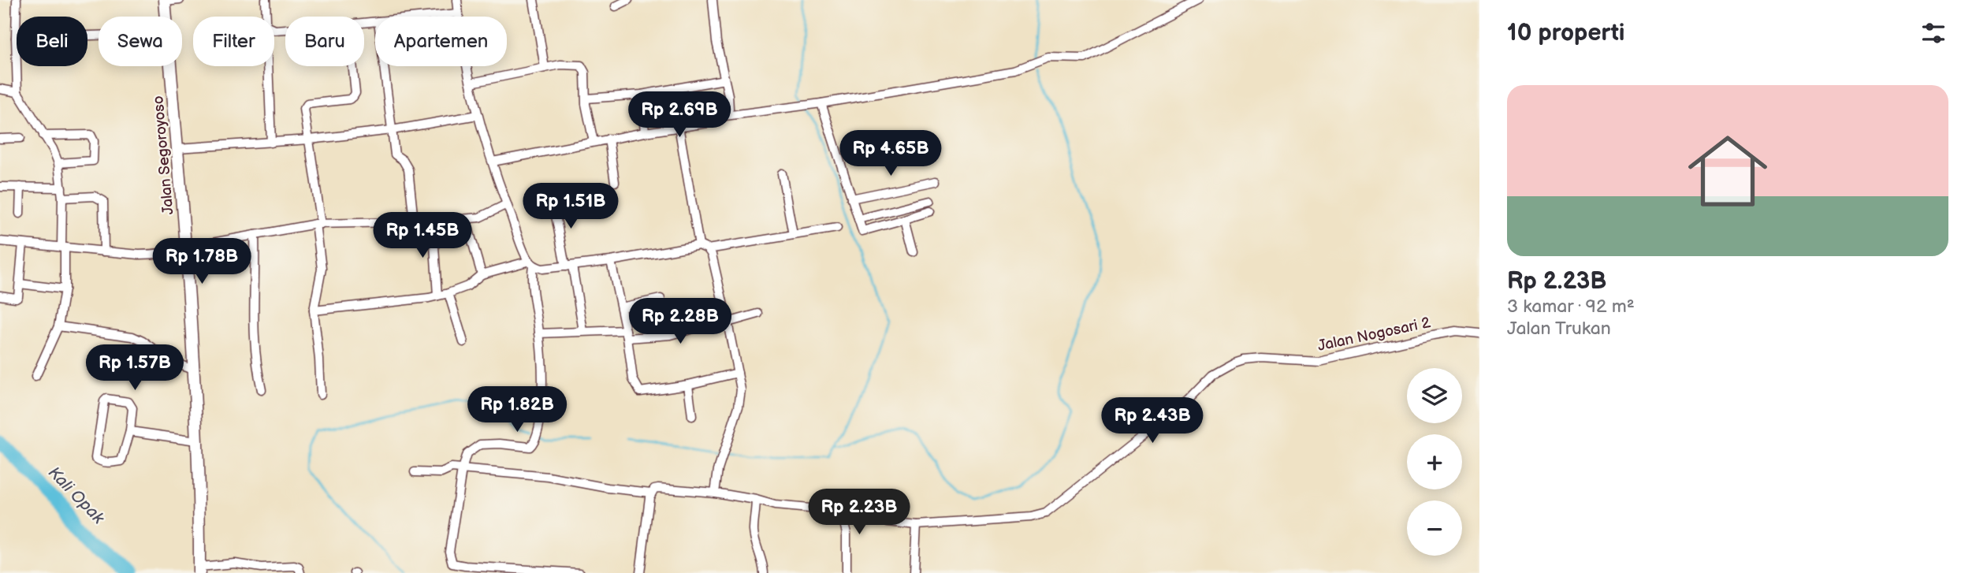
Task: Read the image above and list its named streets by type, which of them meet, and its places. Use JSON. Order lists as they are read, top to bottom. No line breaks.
{"streets":{"main road":["Jalan Segoroyoso"],"street":["Jalan Nogosari 2"]},"water":["Kali Opak"],"page":{"heading":"10 properti","chip":["Beli","Sewa","Filter","Baru","Apartemen"],"list":[{"name":"Rp 2.23B","note":"3 kamar · 92 m² · Jalan Trukan"}],"price":["Rp 2.69B","Rp 4.65B","Rp 1.51B","Rp 1.45B","Rp 1.78B","Rp 2.28B","Rp 1.57B","Rp 1.82B","Rp 2.43B","Rp 2.23B"],"map_buttons":["+","−"]}}
